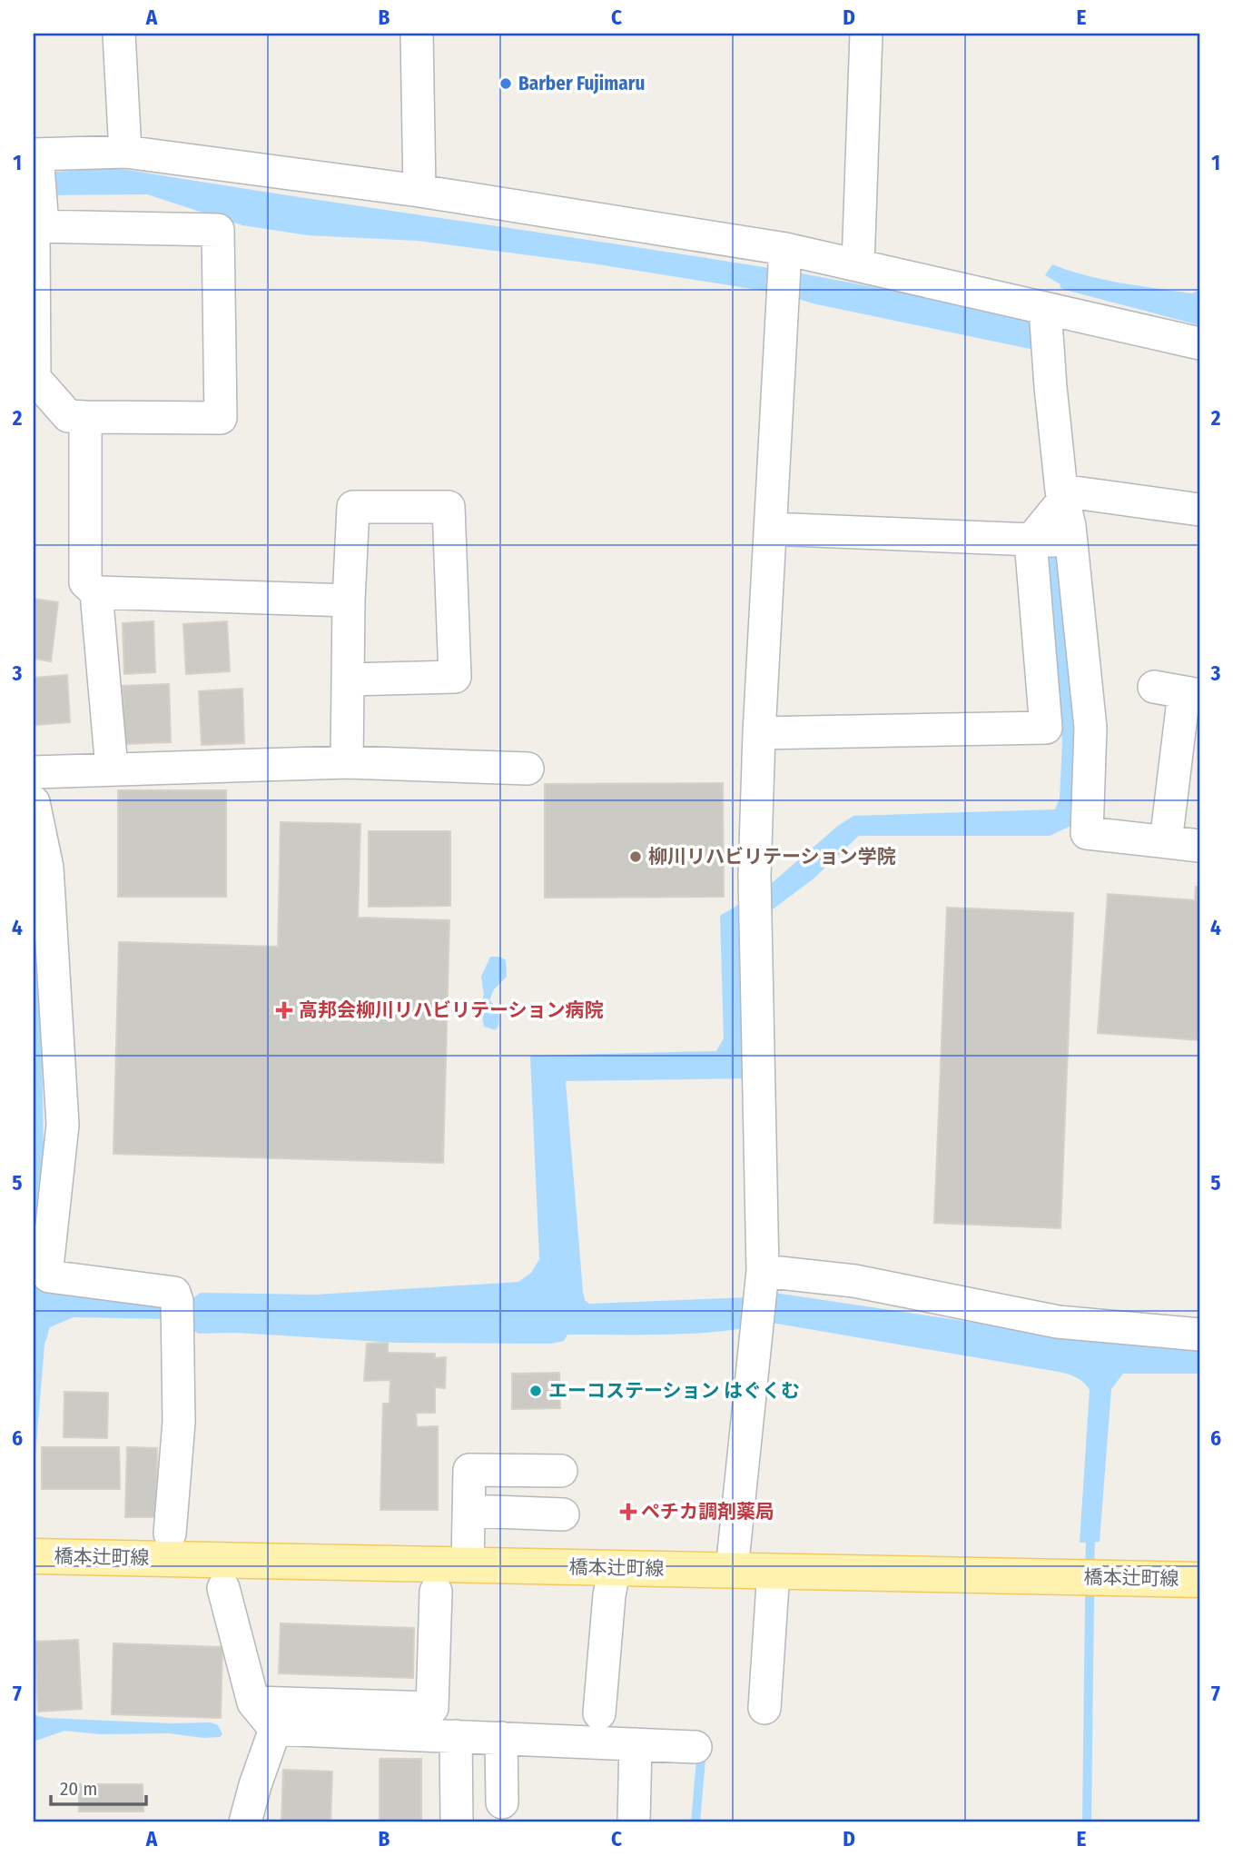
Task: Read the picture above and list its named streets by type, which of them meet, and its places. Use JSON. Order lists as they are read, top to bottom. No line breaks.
{"streets":{"main road":["橋本辻町線"]},"places":{"other":["Barber Fujimaru","柳川リハビリテーション学院","エーコステーション はぐくむ"],"health":["高邦会柳川リハビリテーション病院","ペチカ調剤薬局"]},"scale_bar":"20 m","grid":{"columns":["A","B","C","D","E"],"rows":["1","2","3","4","5","6","7"]}}
